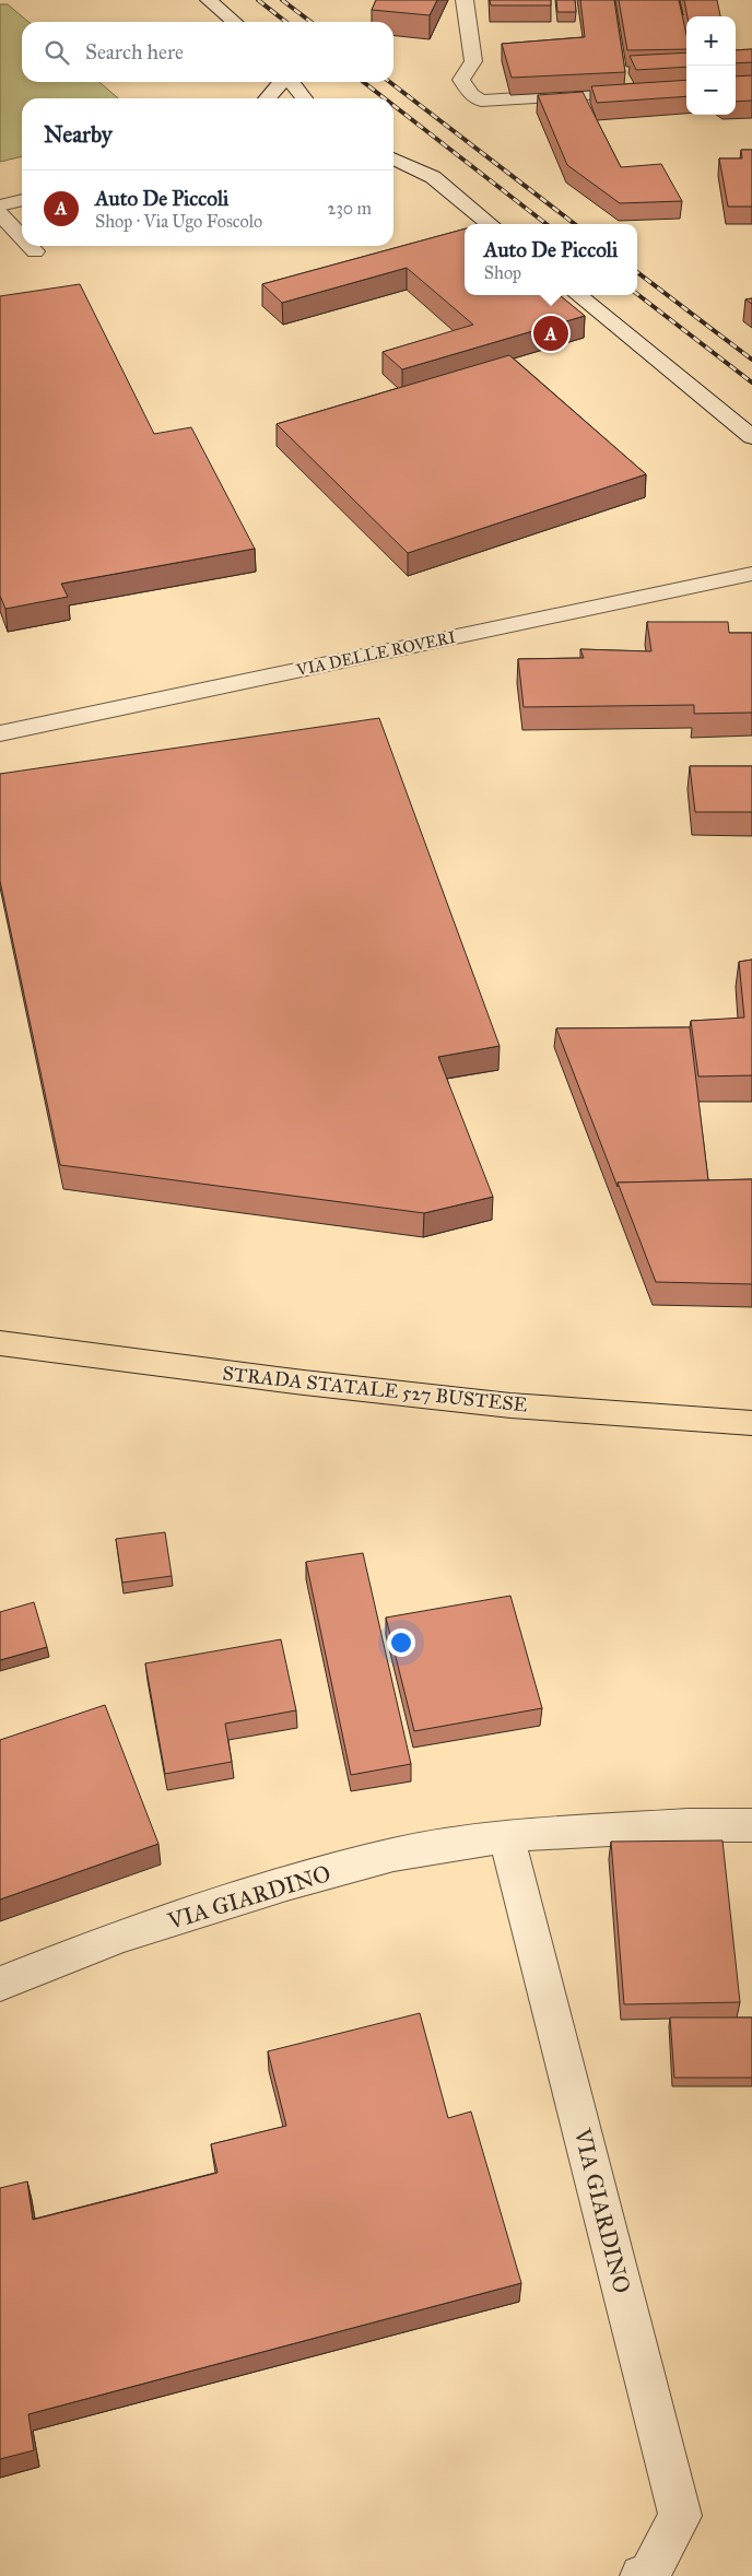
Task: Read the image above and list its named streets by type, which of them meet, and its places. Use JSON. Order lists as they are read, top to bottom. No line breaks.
{"streets":{"main road":["STRADA STATALE 527 BUSTESE"],"street":["VIA DELLE ROVERI","VIA GIARDINO"]},"page":{"map_buttons":["+","−"],"search":"Search here","heading":"Nearby","list":[{"mark":"A","name":"Auto De Piccoli","note":"Shop · Via Ugo Foscolo","value":"230 m"}],"popup":["Auto De Piccoli","Shop"],"pins":"A"}}
